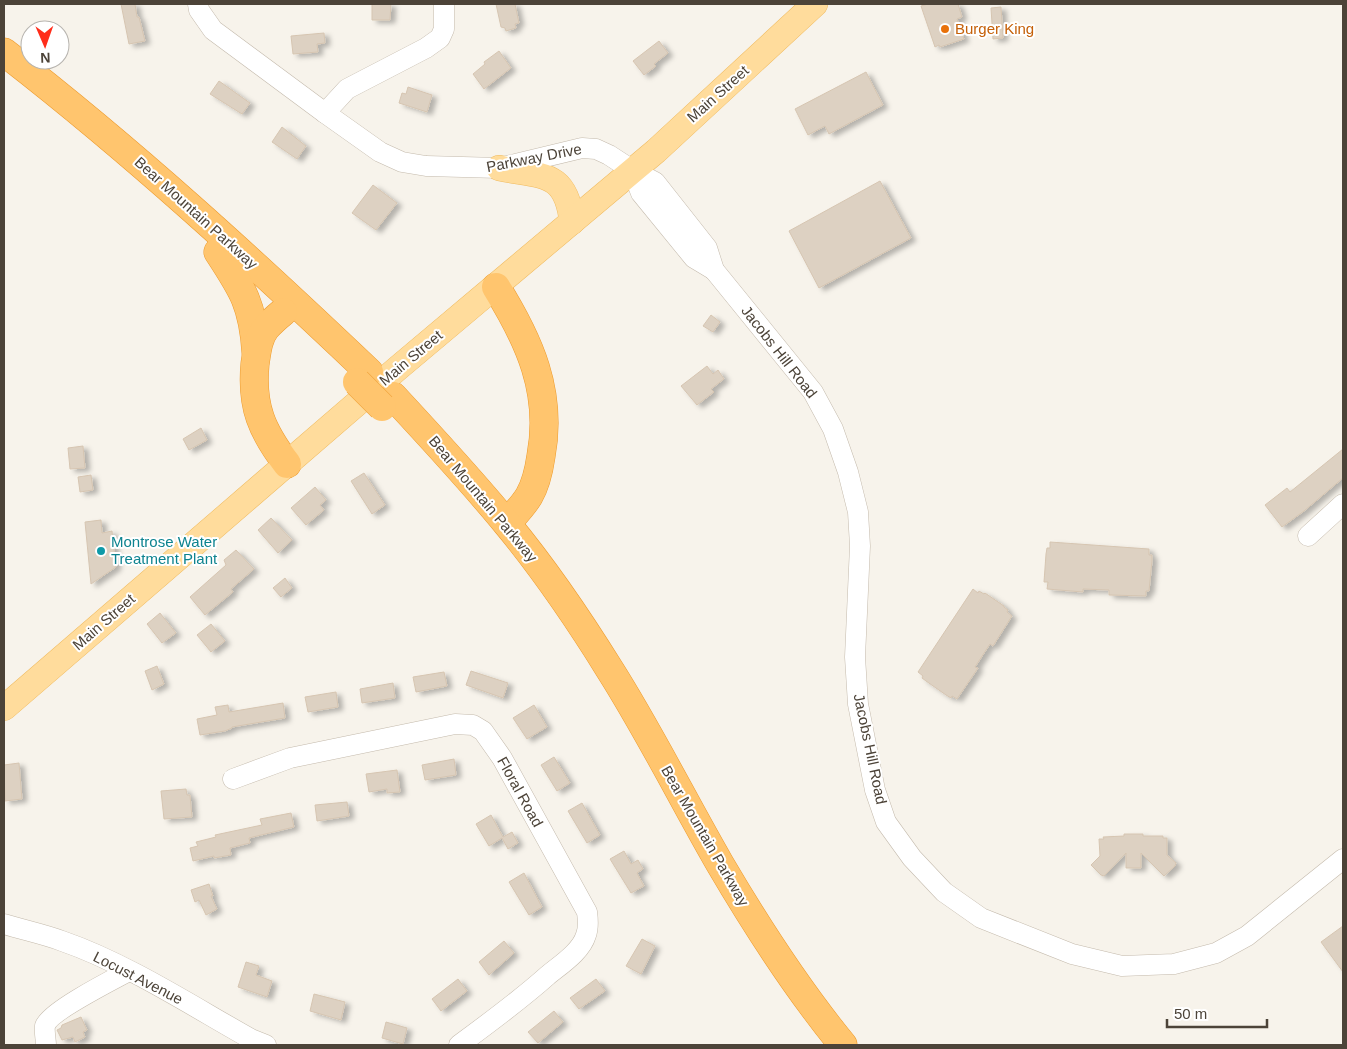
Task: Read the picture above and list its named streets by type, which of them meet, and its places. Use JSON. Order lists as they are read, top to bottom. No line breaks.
{"streets":{"highway":["Bear Mountain Parkway"],"main road":["Main Street"],"street":["Parkway Drive","Jacobs Hill Road","Floral Road","Locust Avenue"]},"crossings":[["Main Street","Parkway Drive"],["Main Street","Jacobs Hill Road"],["Parkway Drive","Jacobs Hill Road"]],"places":["Burger King","Montrose Water Treatment Plant"],"scale_bar":"50 m","north":"bottom"}
